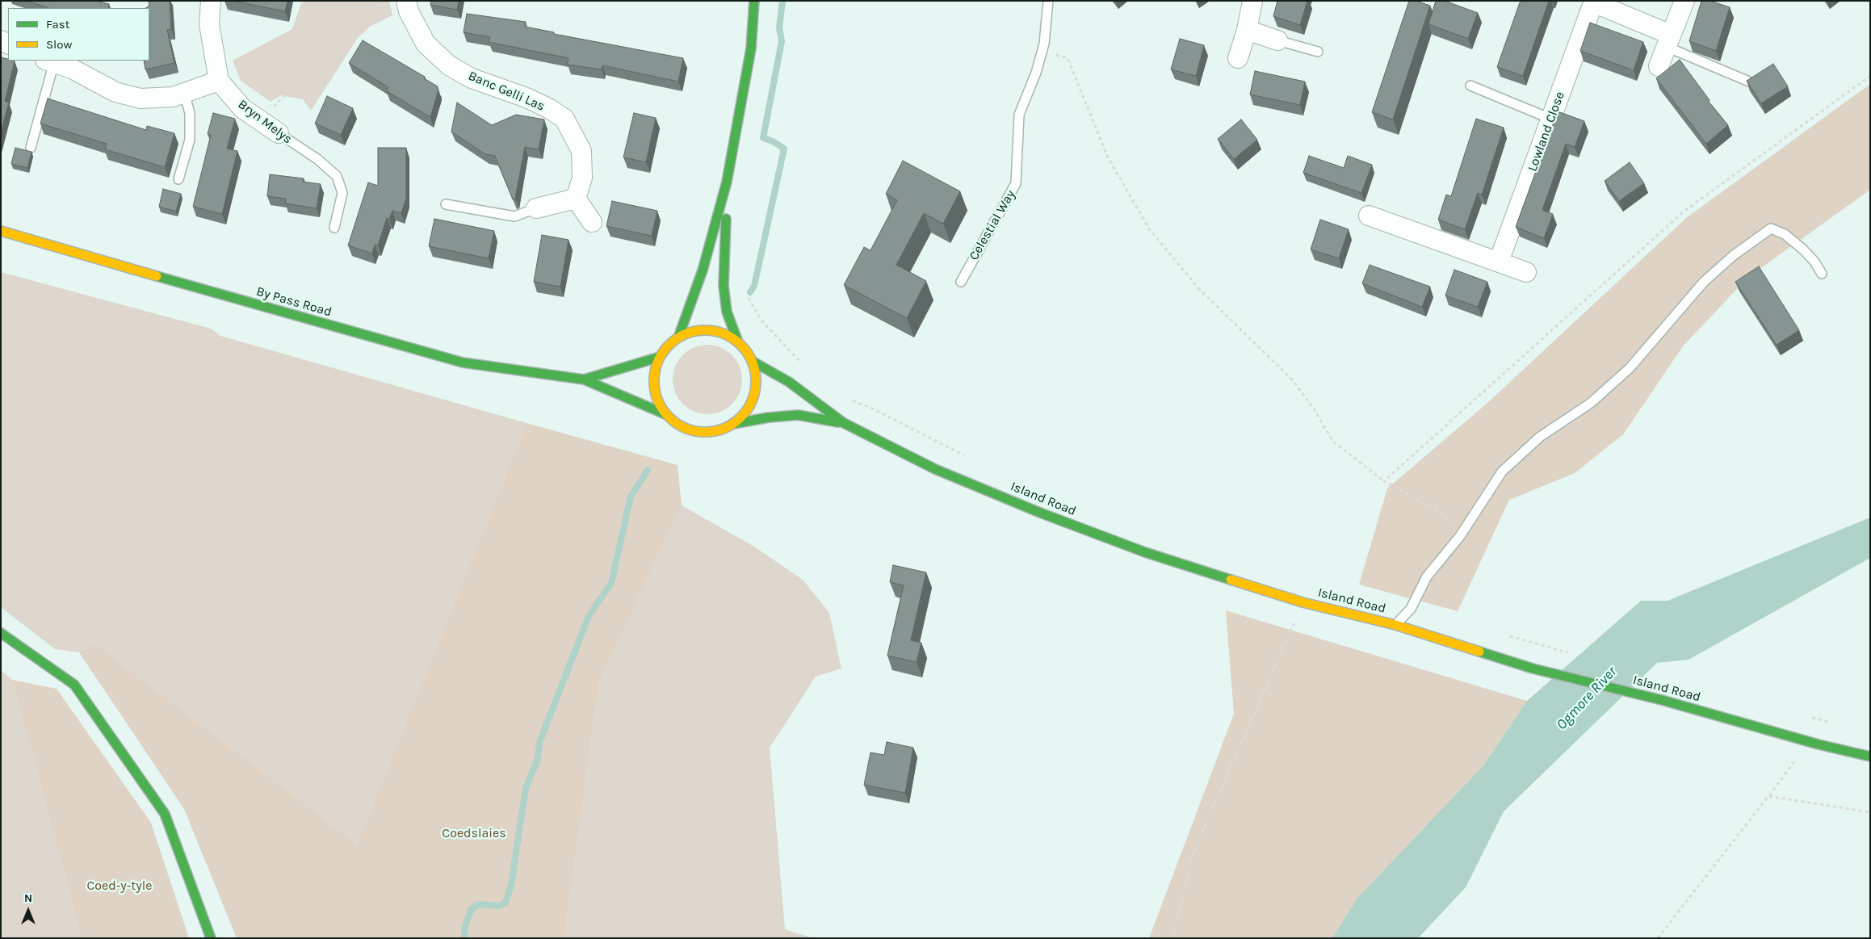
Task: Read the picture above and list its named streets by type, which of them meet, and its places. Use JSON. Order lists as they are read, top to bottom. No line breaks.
{"streets":{"main road":["By Pass Road","Island Road"],"street":["Banc Gelli Las","Bryn Melys","Lowland Close"],"lane":["Celestial Way"]},"crossings":[["By Pass Road","Island Road"]],"water":["Ogmore River"],"parks":["Coedslaies","Coed-y-tyle"],"legend":["Fast","Slow"],"north":"top"}
